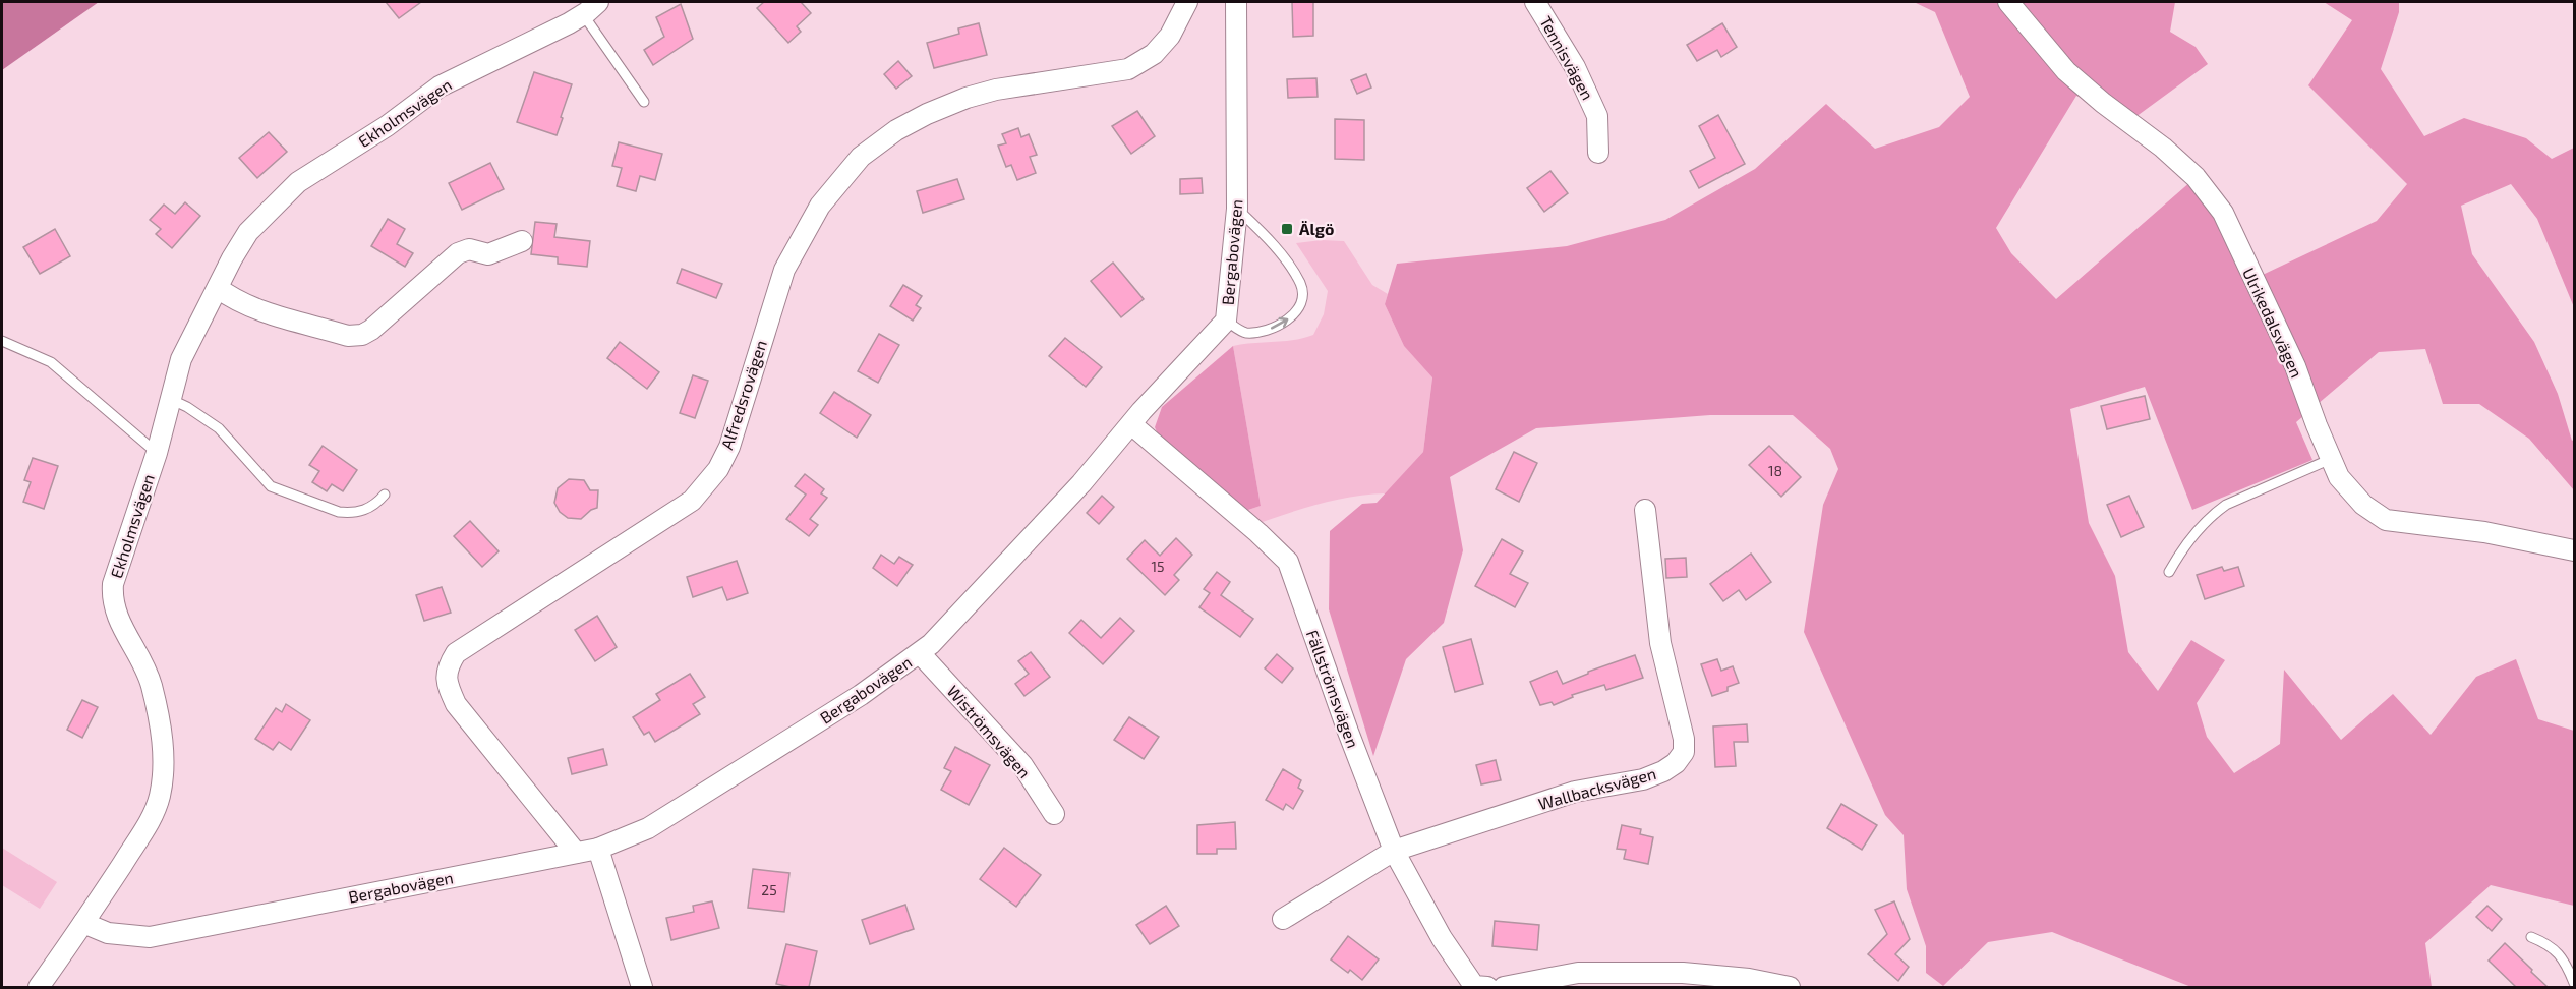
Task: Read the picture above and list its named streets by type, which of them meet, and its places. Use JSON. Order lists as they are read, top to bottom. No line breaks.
{"streets":{"street":["Tennisvägen","Ekholmsvägen","Bergabovägen","Ulrikedalsvägen","Alfredsrovägen","Fällströmsvägen","Wiströmsvägen","Wallbacksvägen"]},"crossings":[["Ekholmsvägen","Bergabovägen"],["Bergabovägen","Alfredsrovägen"],["Bergabovägen","Fällströmsvägen"],["Bergabovägen","Wiströmsvägen"],["Fällströmsvägen","Wallbacksvägen"]],"places":{"transit":["Älgö"]},"house_numbers":["18","15","25"]}
